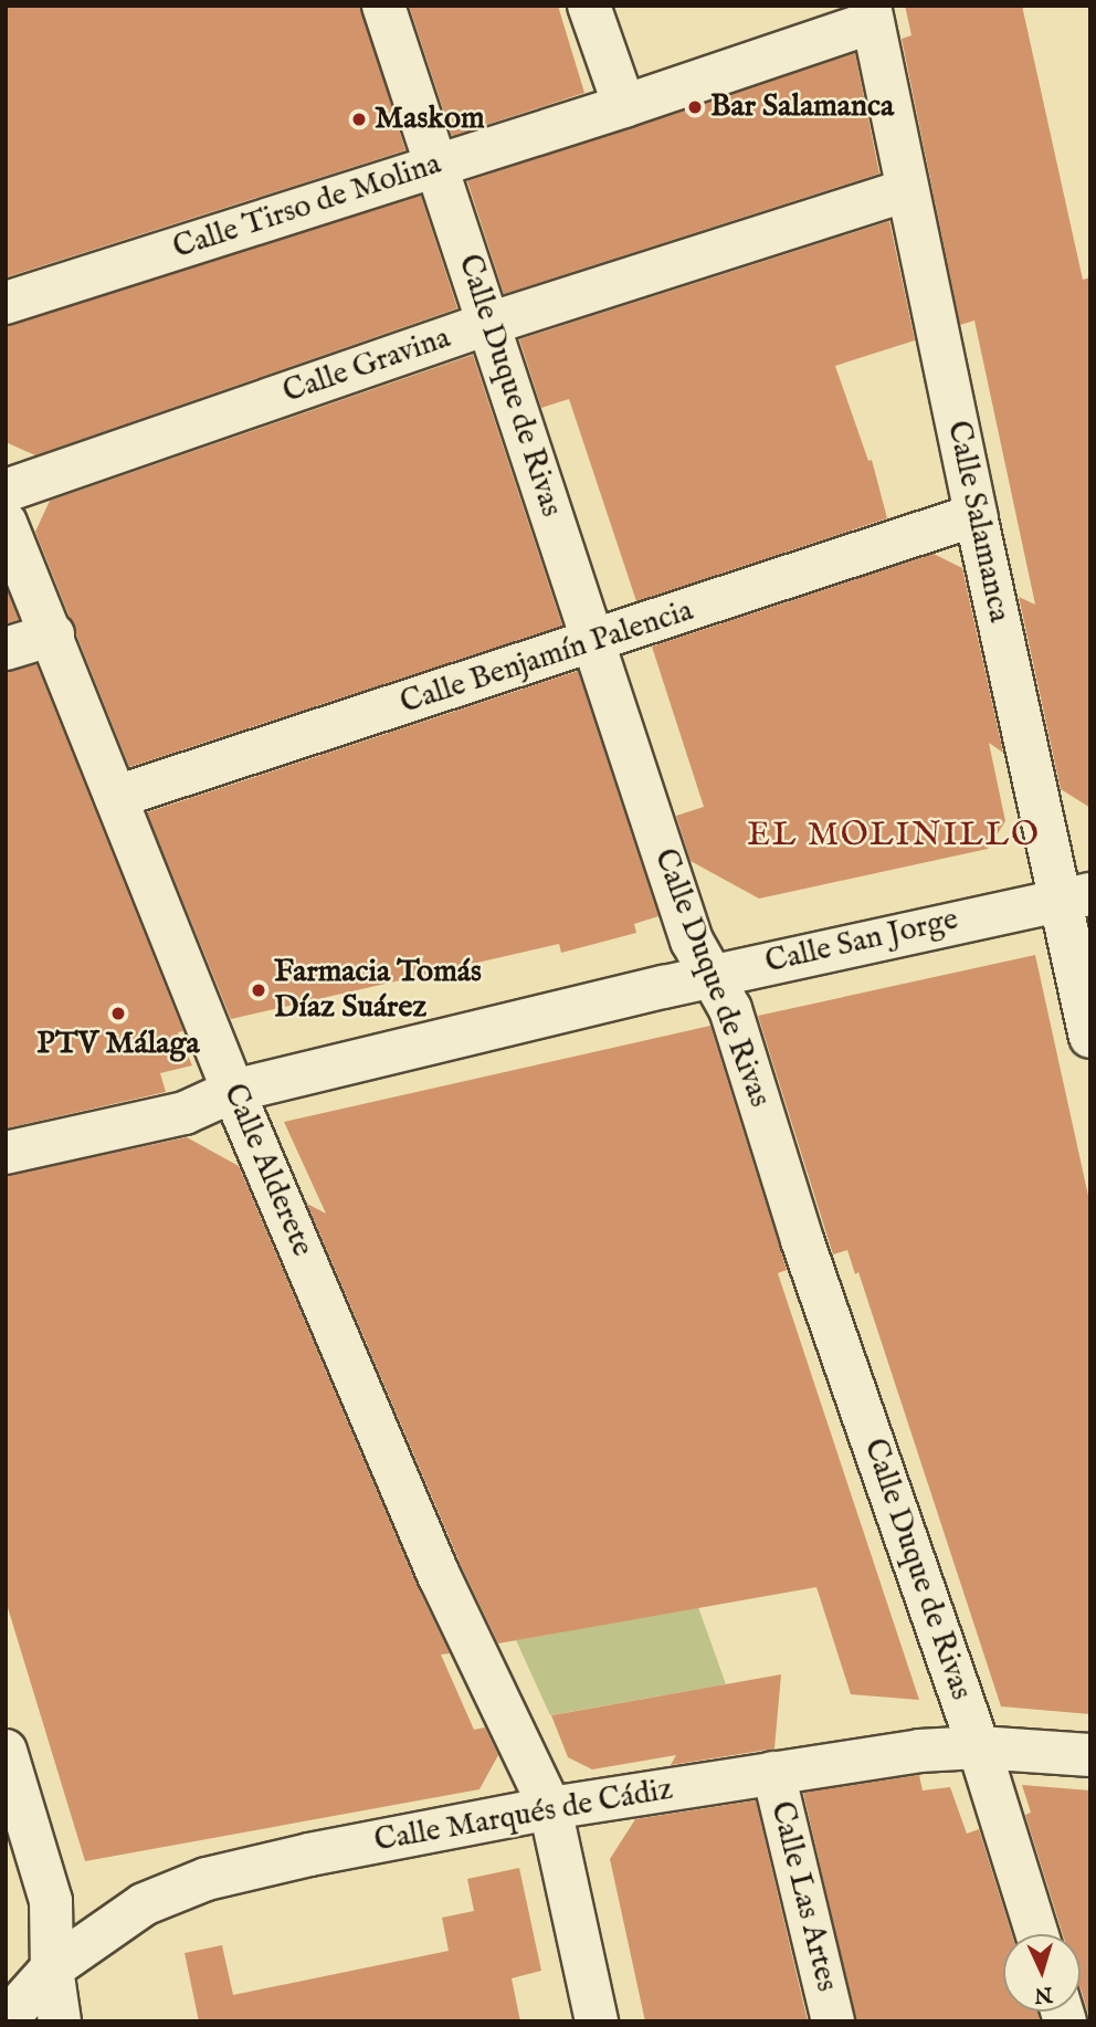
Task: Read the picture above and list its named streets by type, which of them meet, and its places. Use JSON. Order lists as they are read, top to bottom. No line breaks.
{"streets":{"street":["Calle Tirso de Molina","Calle Gravina","Calle Duque de Rivas","Calle Salamanca","Calle Benjamín Palencia","Calle San Jorge","Calle Alderete","Calle Marqués de Cádiz","Calle Las Artes"]},"crossings":[["Calle Tirso de Molina","Calle Duque de Rivas"],["Calle Tirso de Molina","Calle Salamanca"],["Calle Gravina","Calle Duque de Rivas"],["Calle Gravina","Calle Salamanca"],["Calle Duque de Rivas","Calle Benjamín Palencia"],["Calle Duque de Rivas","Calle San Jorge"],["Calle Duque de Rivas","Calle Marqués de Cádiz"],["Calle Salamanca","Calle Benjamín Palencia"],["Calle Salamanca","Calle San Jorge"],["Calle Benjamín Palencia","Calle Alderete"],["Calle San Jorge","Calle Alderete"],["Calle Alderete","Calle Marqués de Cádiz"],["Calle Marqués de Cádiz","Calle Las Artes"]],"districts":["EL MOLINILLO"],"places":["Bar Salamanca","Maskom","Farmacia Tomás Díaz Suárez","PTV Málaga"],"north":"bottom"}
